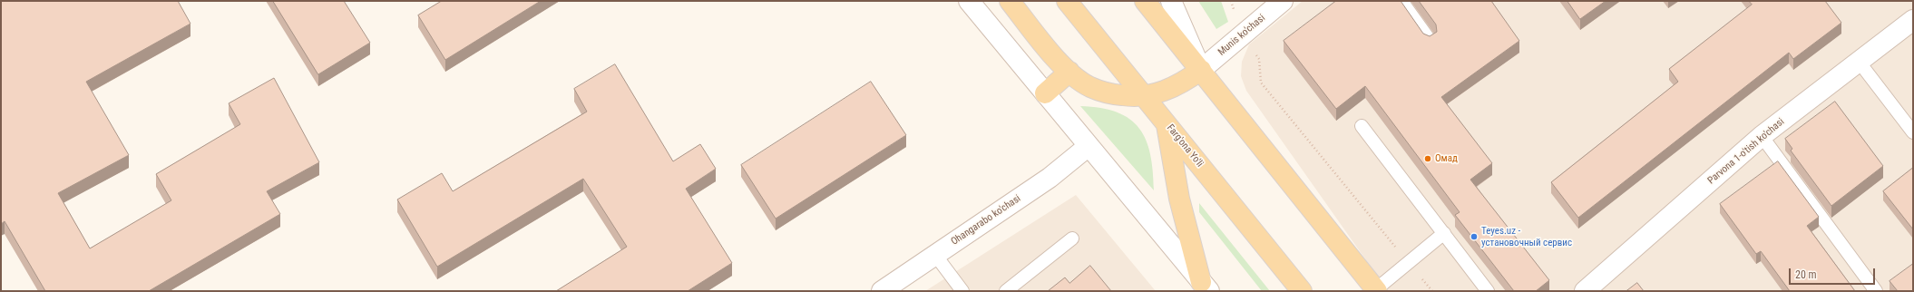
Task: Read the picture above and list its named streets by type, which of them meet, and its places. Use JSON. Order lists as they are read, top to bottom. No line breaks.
{"streets":{"main road":["Farg'ona Yo'li"],"street":["Munis ko'chasi","Parvona 1-o'tish ko'chasi","Ohangarabo ko'chasi"]},"places":["Омад","Teyes.uz - установочный сервис"],"scale_bar":"20 m"}
